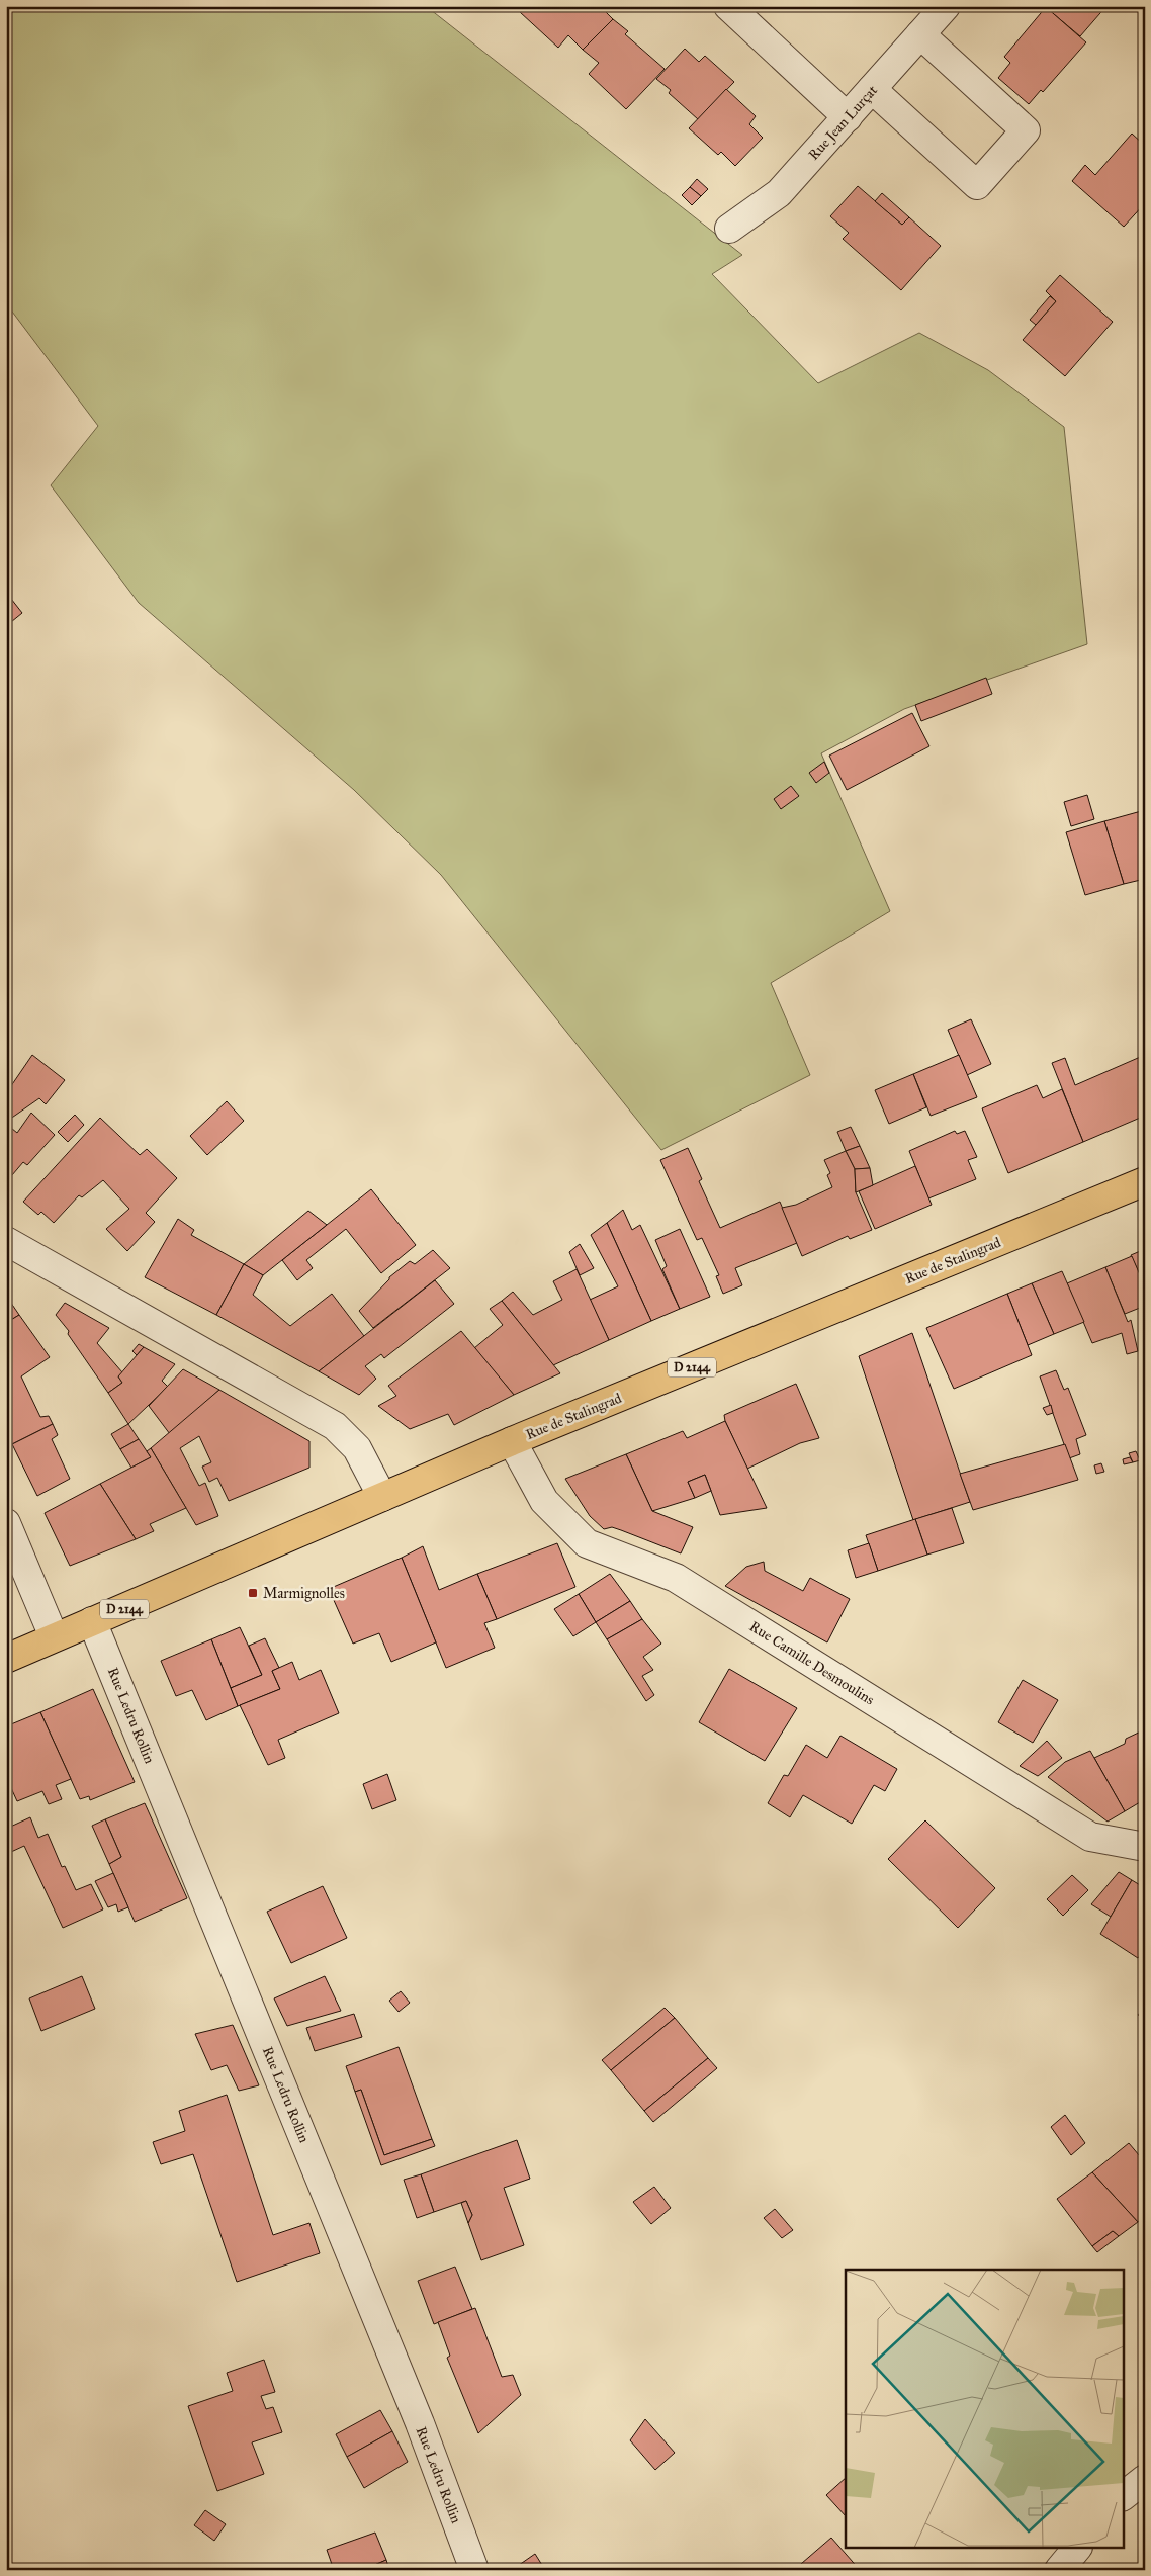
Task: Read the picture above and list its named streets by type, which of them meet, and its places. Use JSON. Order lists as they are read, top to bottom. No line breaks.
{"streets":{"main road":["Rue de Stalingrad","D 2144"],"street":["Rue Jean Lurçat","Rue Camille Desmoulins","Rue Ledru Rollin"]},"crossings":[["Rue de Stalingrad","Rue Camille Desmoulins"],["Rue de Stalingrad","Rue Ledru Rollin"]],"places":{"transit":["Marmignolles"]}}
